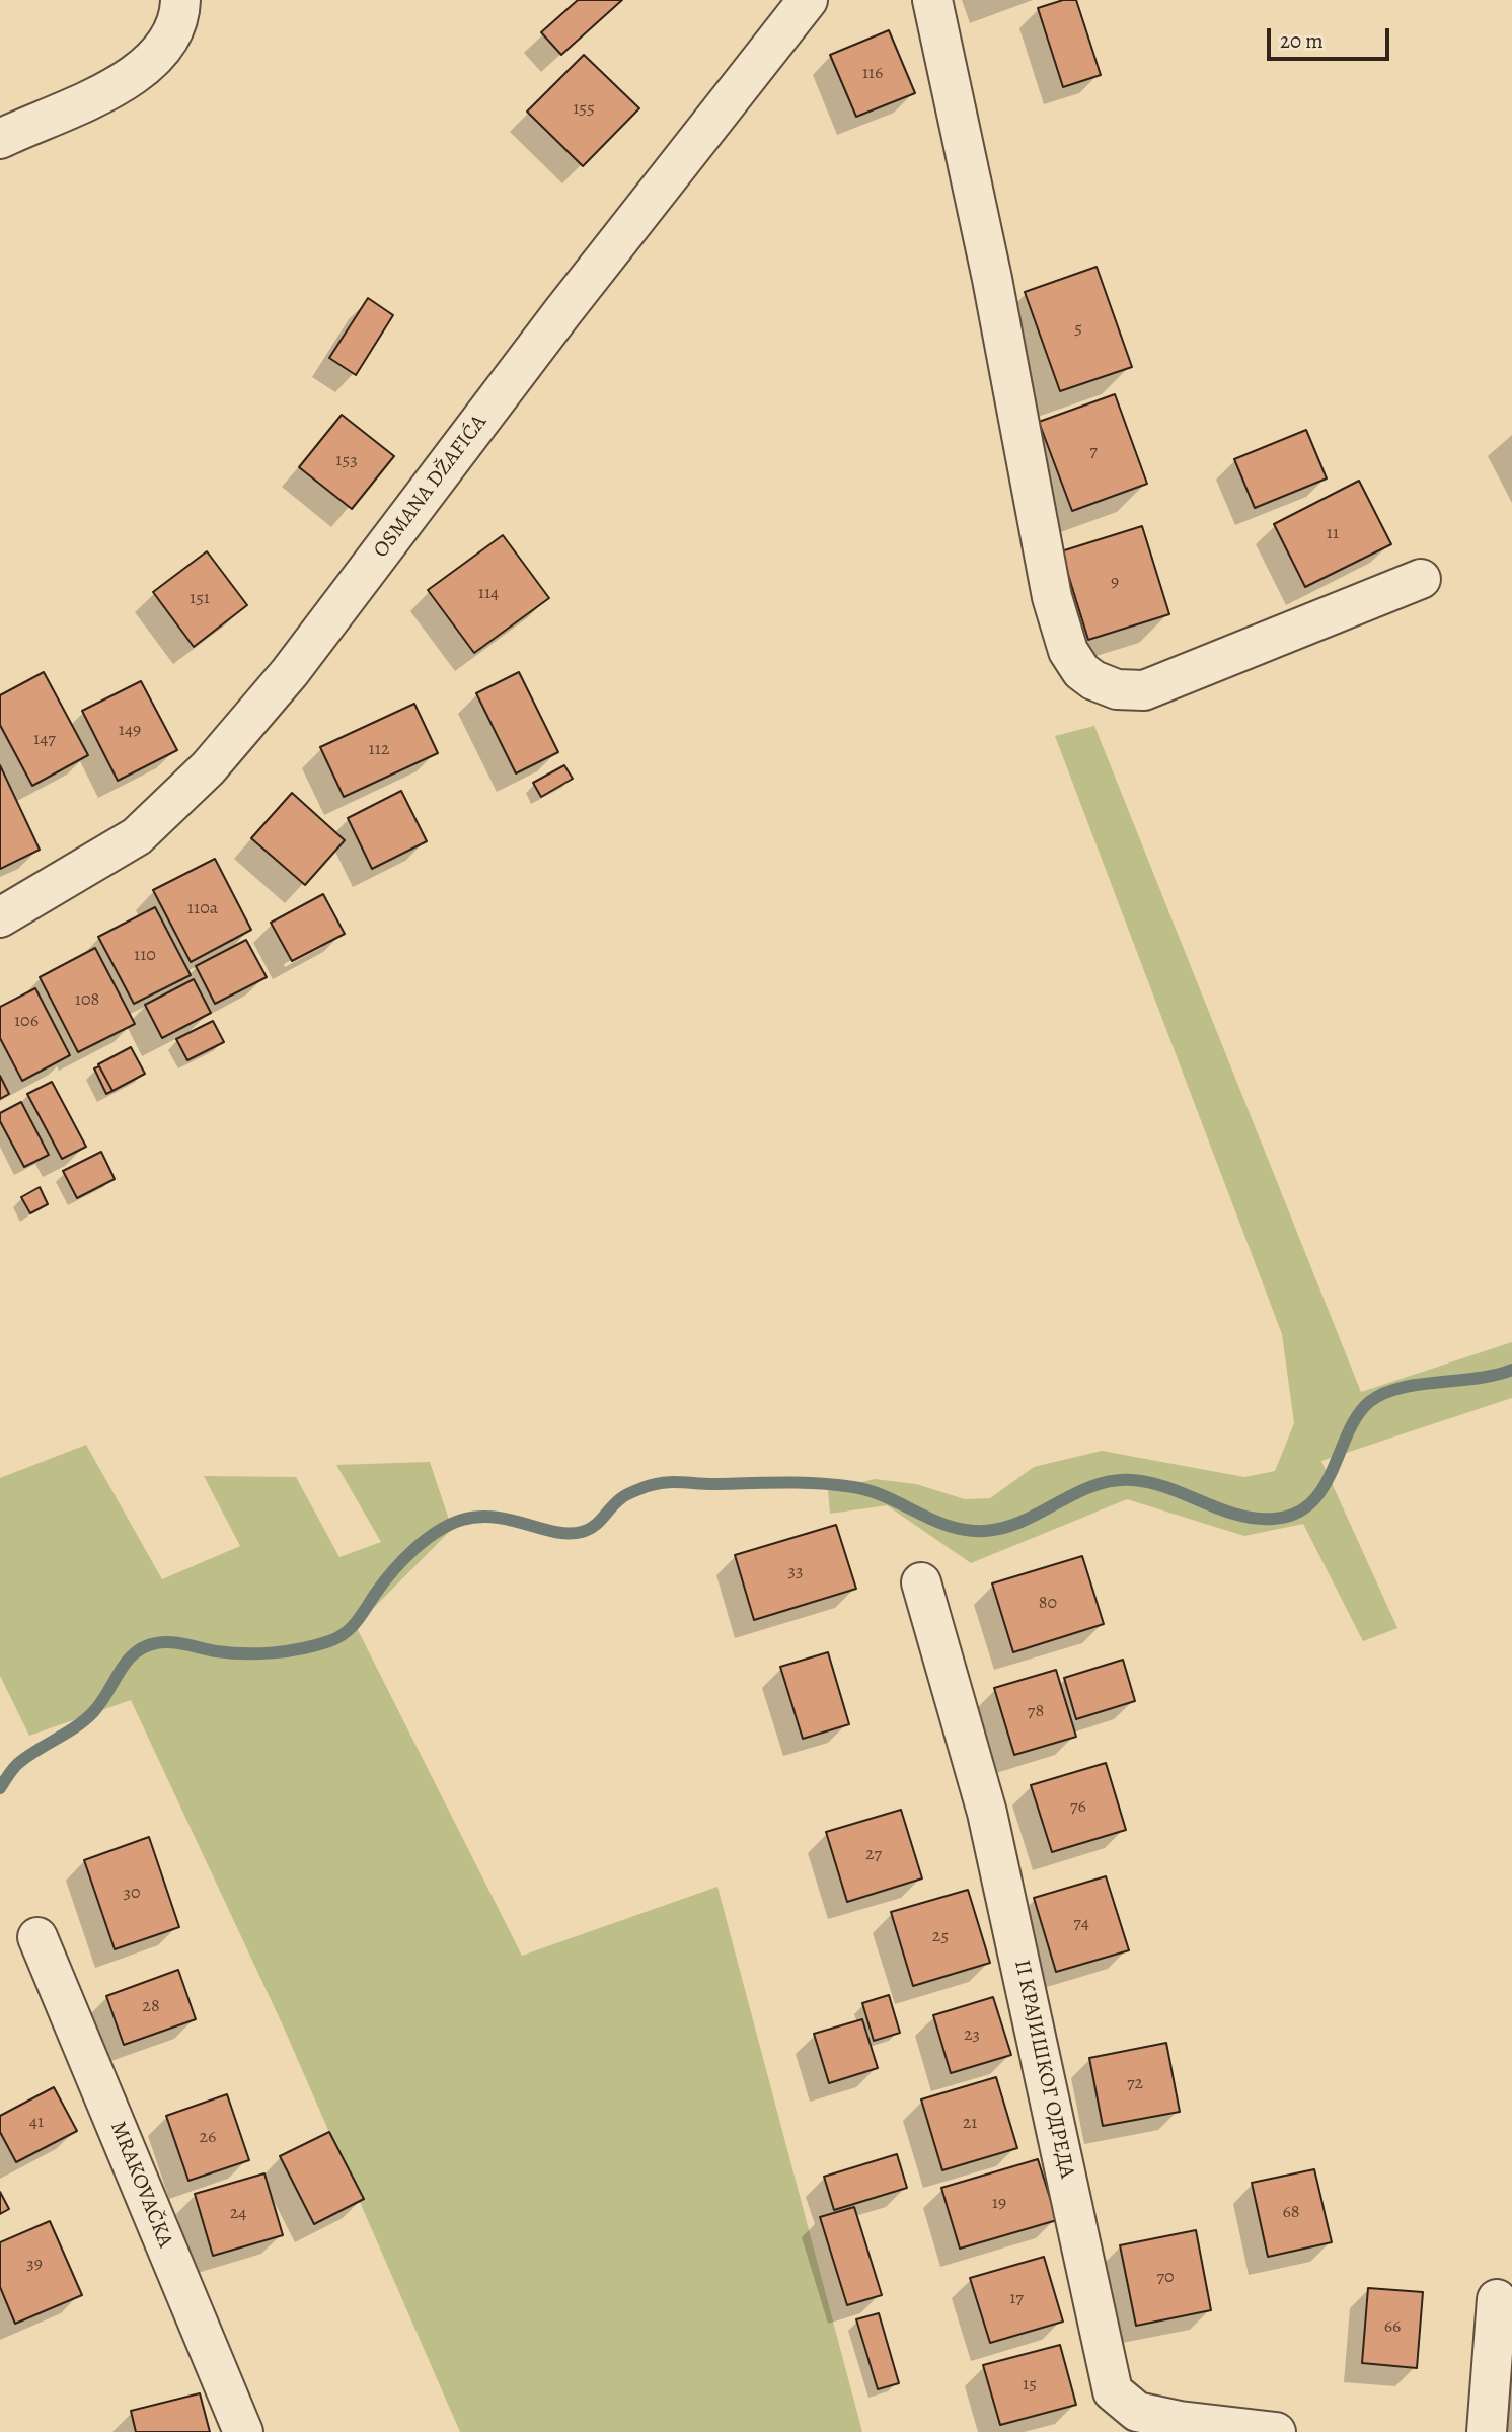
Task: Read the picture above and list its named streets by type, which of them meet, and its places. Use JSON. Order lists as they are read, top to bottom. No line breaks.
{"streets":{"street":["OSMANA DŽAFIĆA","II КРАЈИШКОГ ОДРЕДА","MRAKOVAČKA"]},"house_numbers":["116","155","5","7","153","11","9","114","151","149","147","112","110a","110","108","106","33","80","78","76","27","30","74","25","28","23","72","41","21","26","19","68","24","39","70","17","66","15"],"scale_bar":"20 m"}
